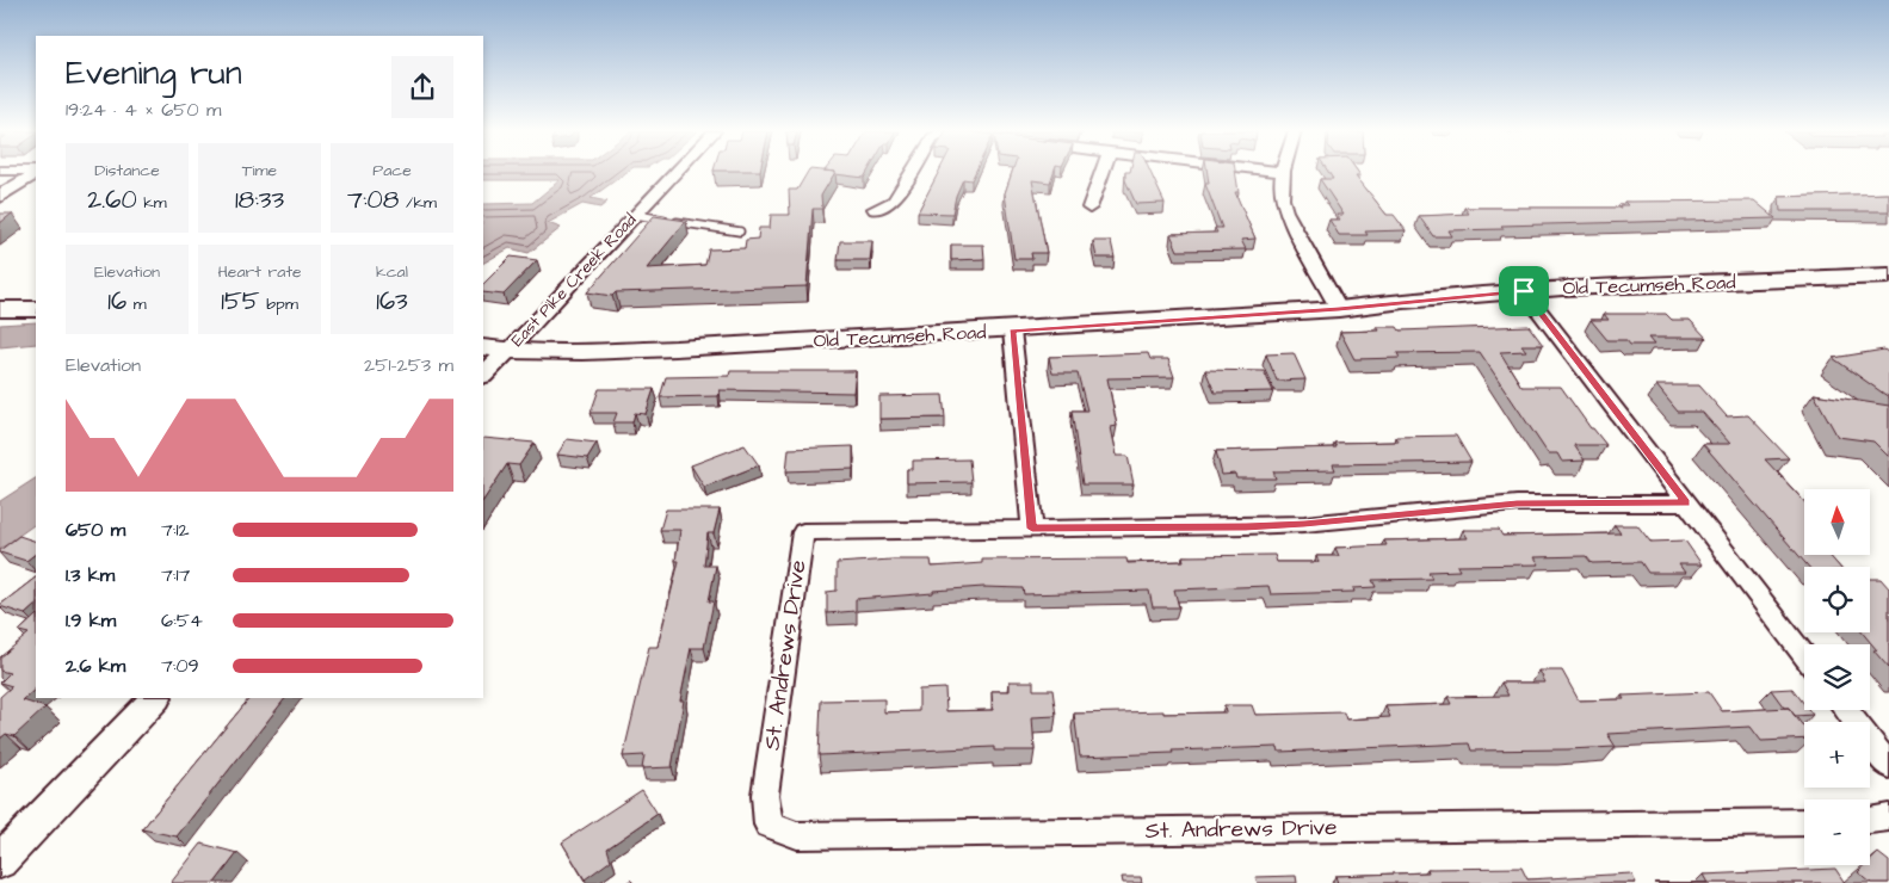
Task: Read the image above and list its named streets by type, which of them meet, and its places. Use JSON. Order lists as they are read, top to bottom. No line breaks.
{"streets":{"main road":["Old Tecumseh Road"],"street":["East Pike Creek Road","St. Andrews Drive"]},"crossings":[["East Pike Creek Road","Old Tecumseh Road"]],"north":"top","page":{"heading":["Evening run","19:24 · 4 × 650 m"],"stats":[["Distance","2.60 km"],["Time","18:33"],["Pace","7:08 /km"],["Elevation","16 m"],["Heart rate","155 bpm"],["kcal","163"]],"chart":["Elevation","251–253 m"],"map_buttons":["+","−"],"list":[{"name":"650 m","note":"7:12"},{"name":"1.3 km","note":"7:17"},{"name":"1.9 km","note":"6:54"},{"name":"2.6 km","note":"7:09"}]}}
